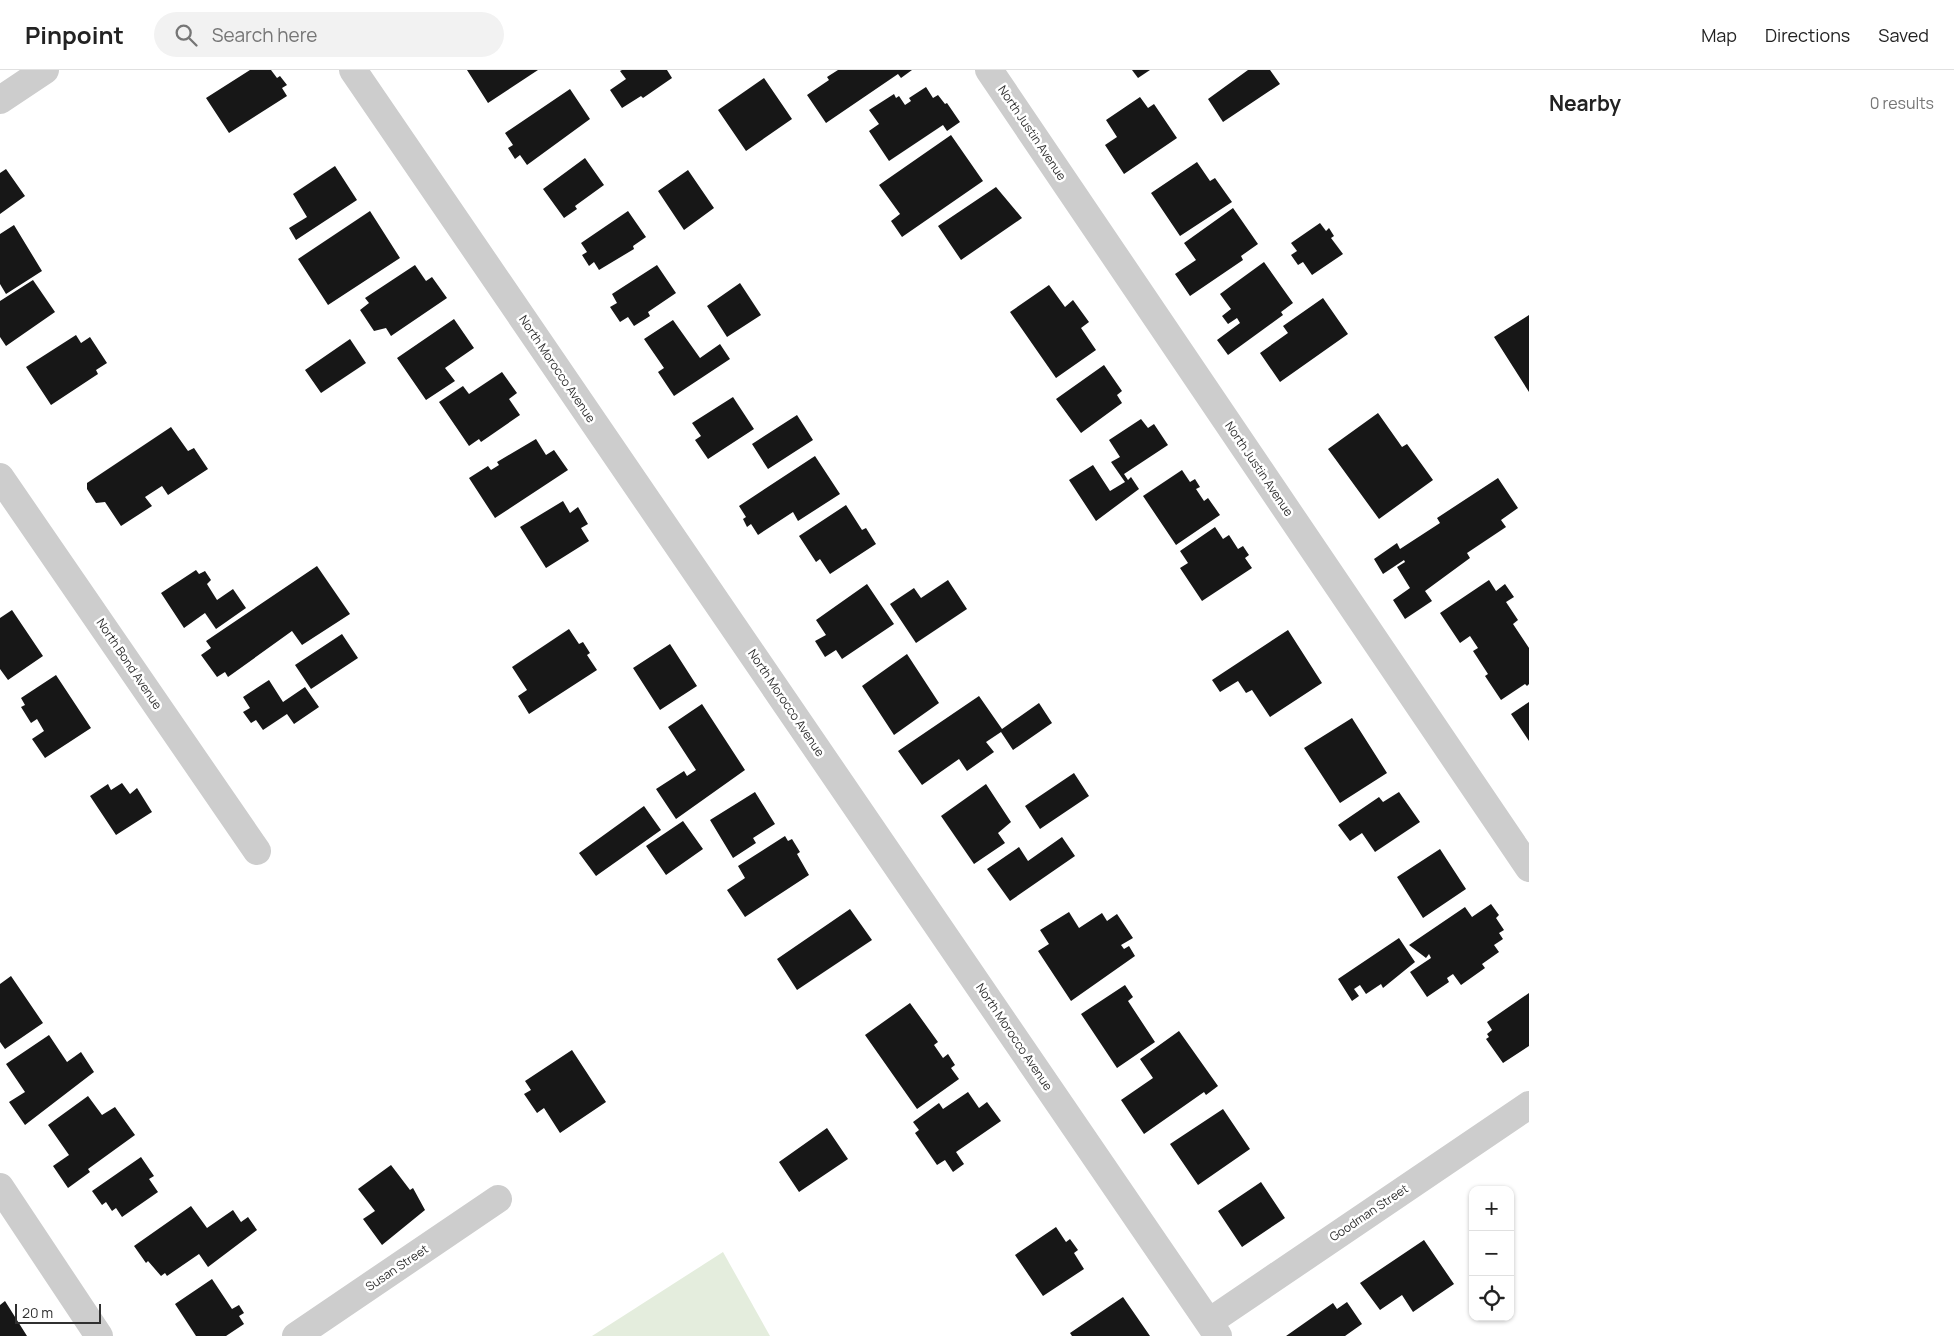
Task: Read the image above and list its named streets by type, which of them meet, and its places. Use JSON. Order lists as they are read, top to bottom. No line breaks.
{"streets":{"street":["North Justin Avenue","North Morocco Avenue","North Bond Avenue","Goodman Street","Susan Street"]},"crossings":[["North Morocco Avenue","Goodman Street"]],"scale_bar":"20 m","page":{"header":"Pinpoint","search":"Search here","nav":["Map","Directions","Saved"],"heading":["Nearby","0 results"],"map_buttons":["+","−"],"scale":"20 m"}}
